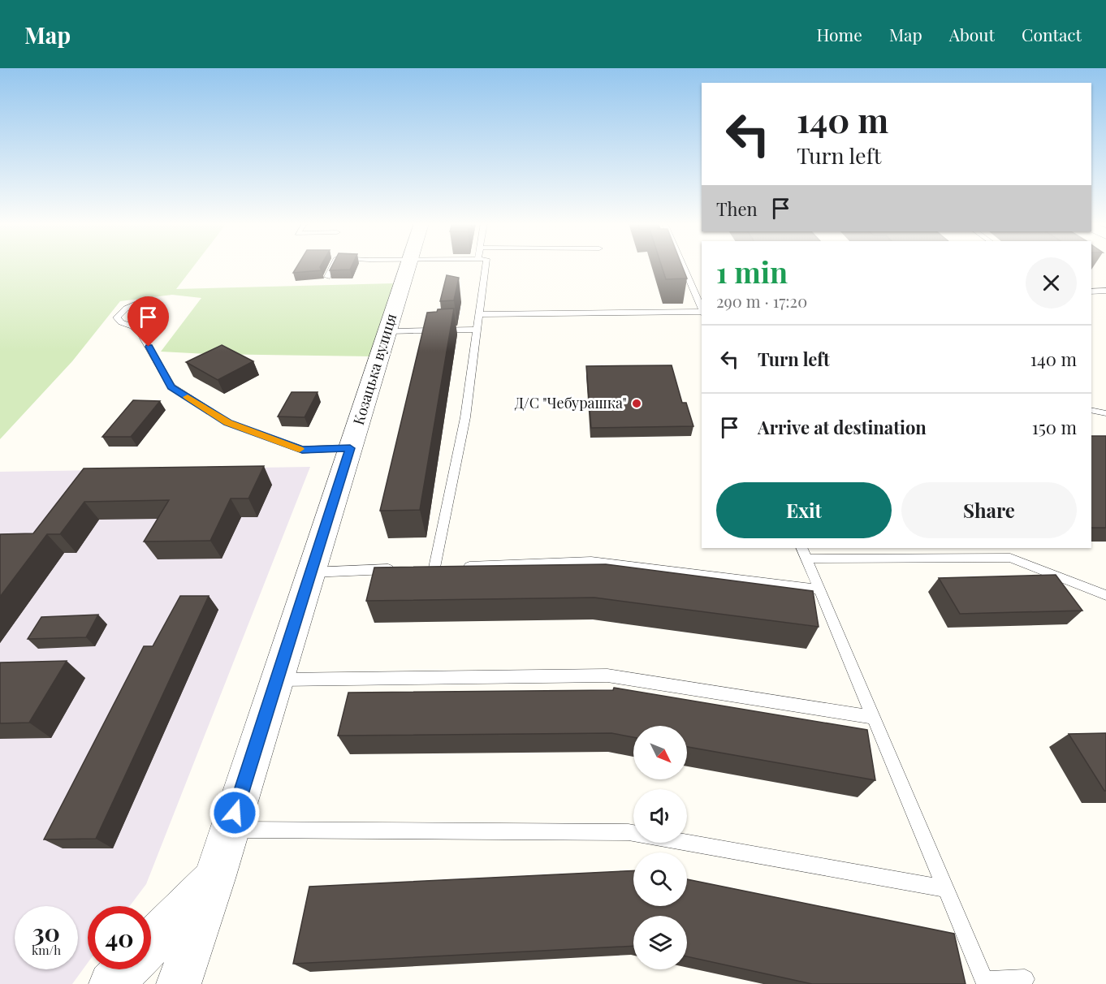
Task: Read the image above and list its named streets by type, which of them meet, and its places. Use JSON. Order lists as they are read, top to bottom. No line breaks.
{"streets":{"street":["Козацька вулиця"]},"places":["Д/С \"Чебурашка\""],"north":"bottom right","page":{"header":"Map","nav":["Home","Map","About","Contact"],"turn":["140 m","Turn left"],"then":"Then","heading":["1 min","290 m · 17:20"],"list":[{"name":"Turn left","value":"140 m"},{"name":"Arrive at destination","value":"150 m"}],"buttons":["Exit","Share"],"speed":"30 km/h","limit":"40"}}
